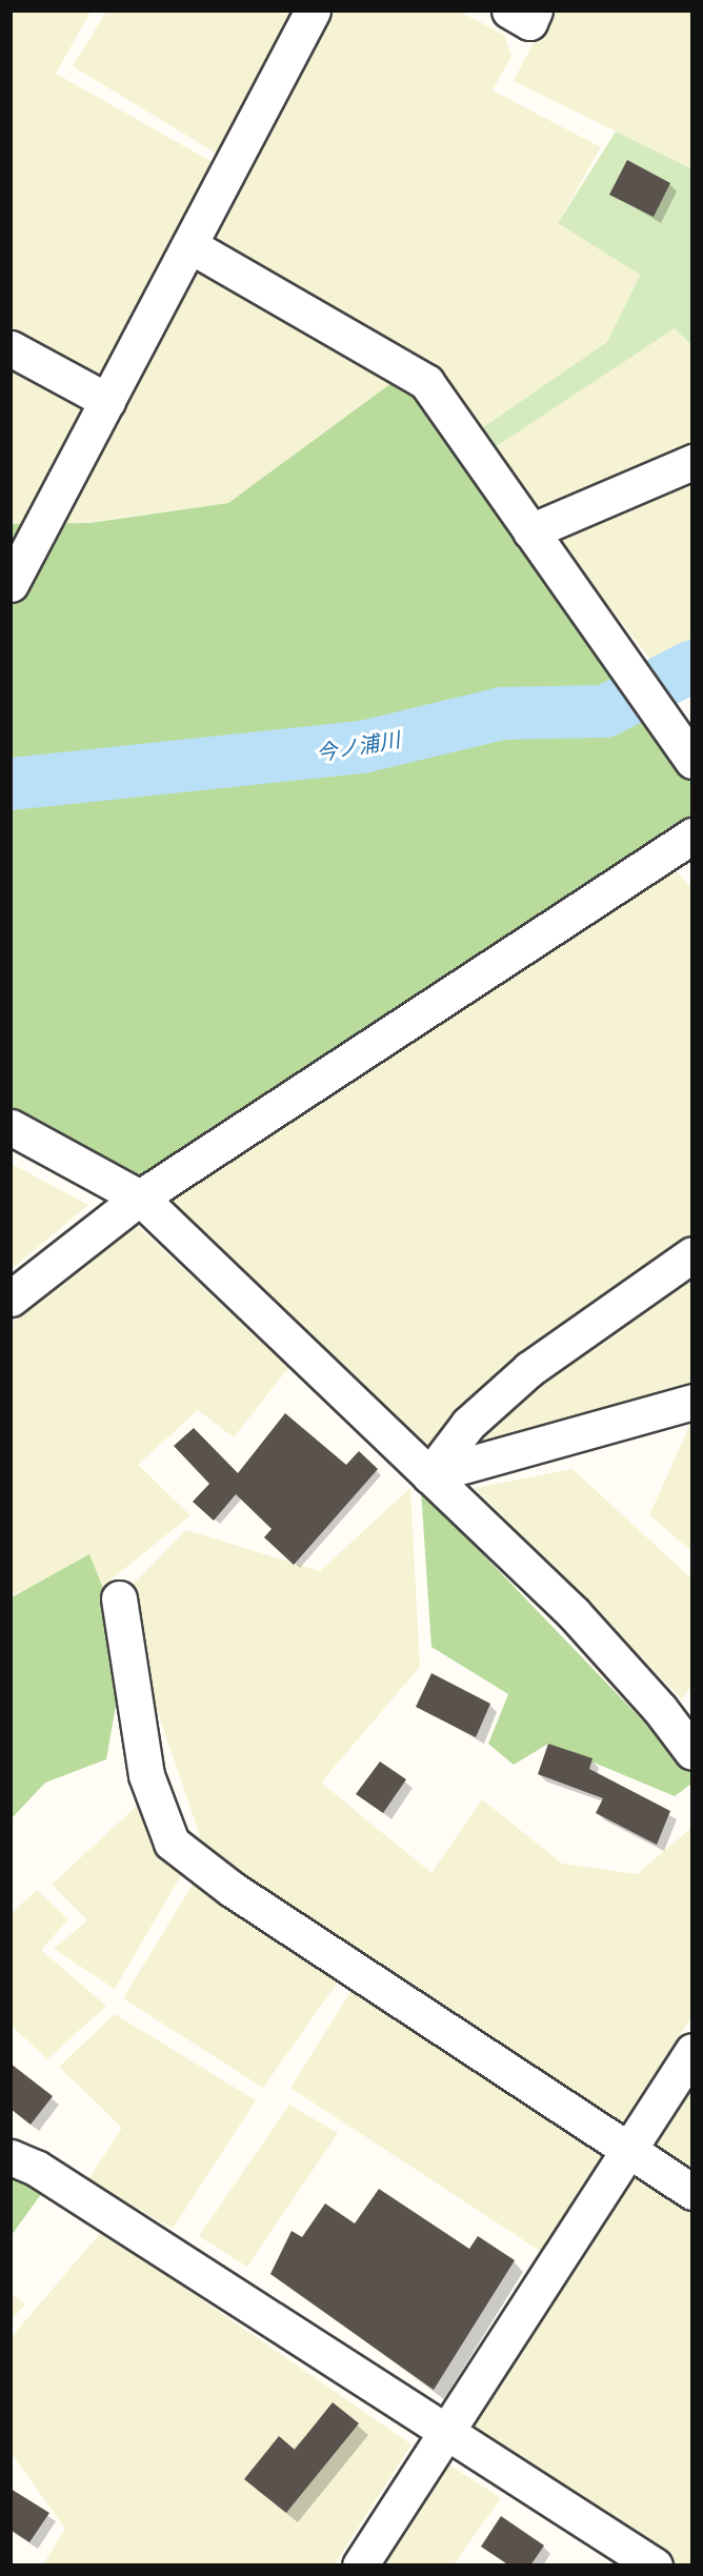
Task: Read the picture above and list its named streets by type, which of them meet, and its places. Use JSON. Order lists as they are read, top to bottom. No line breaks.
{"water":["今ノ浦川"]}
